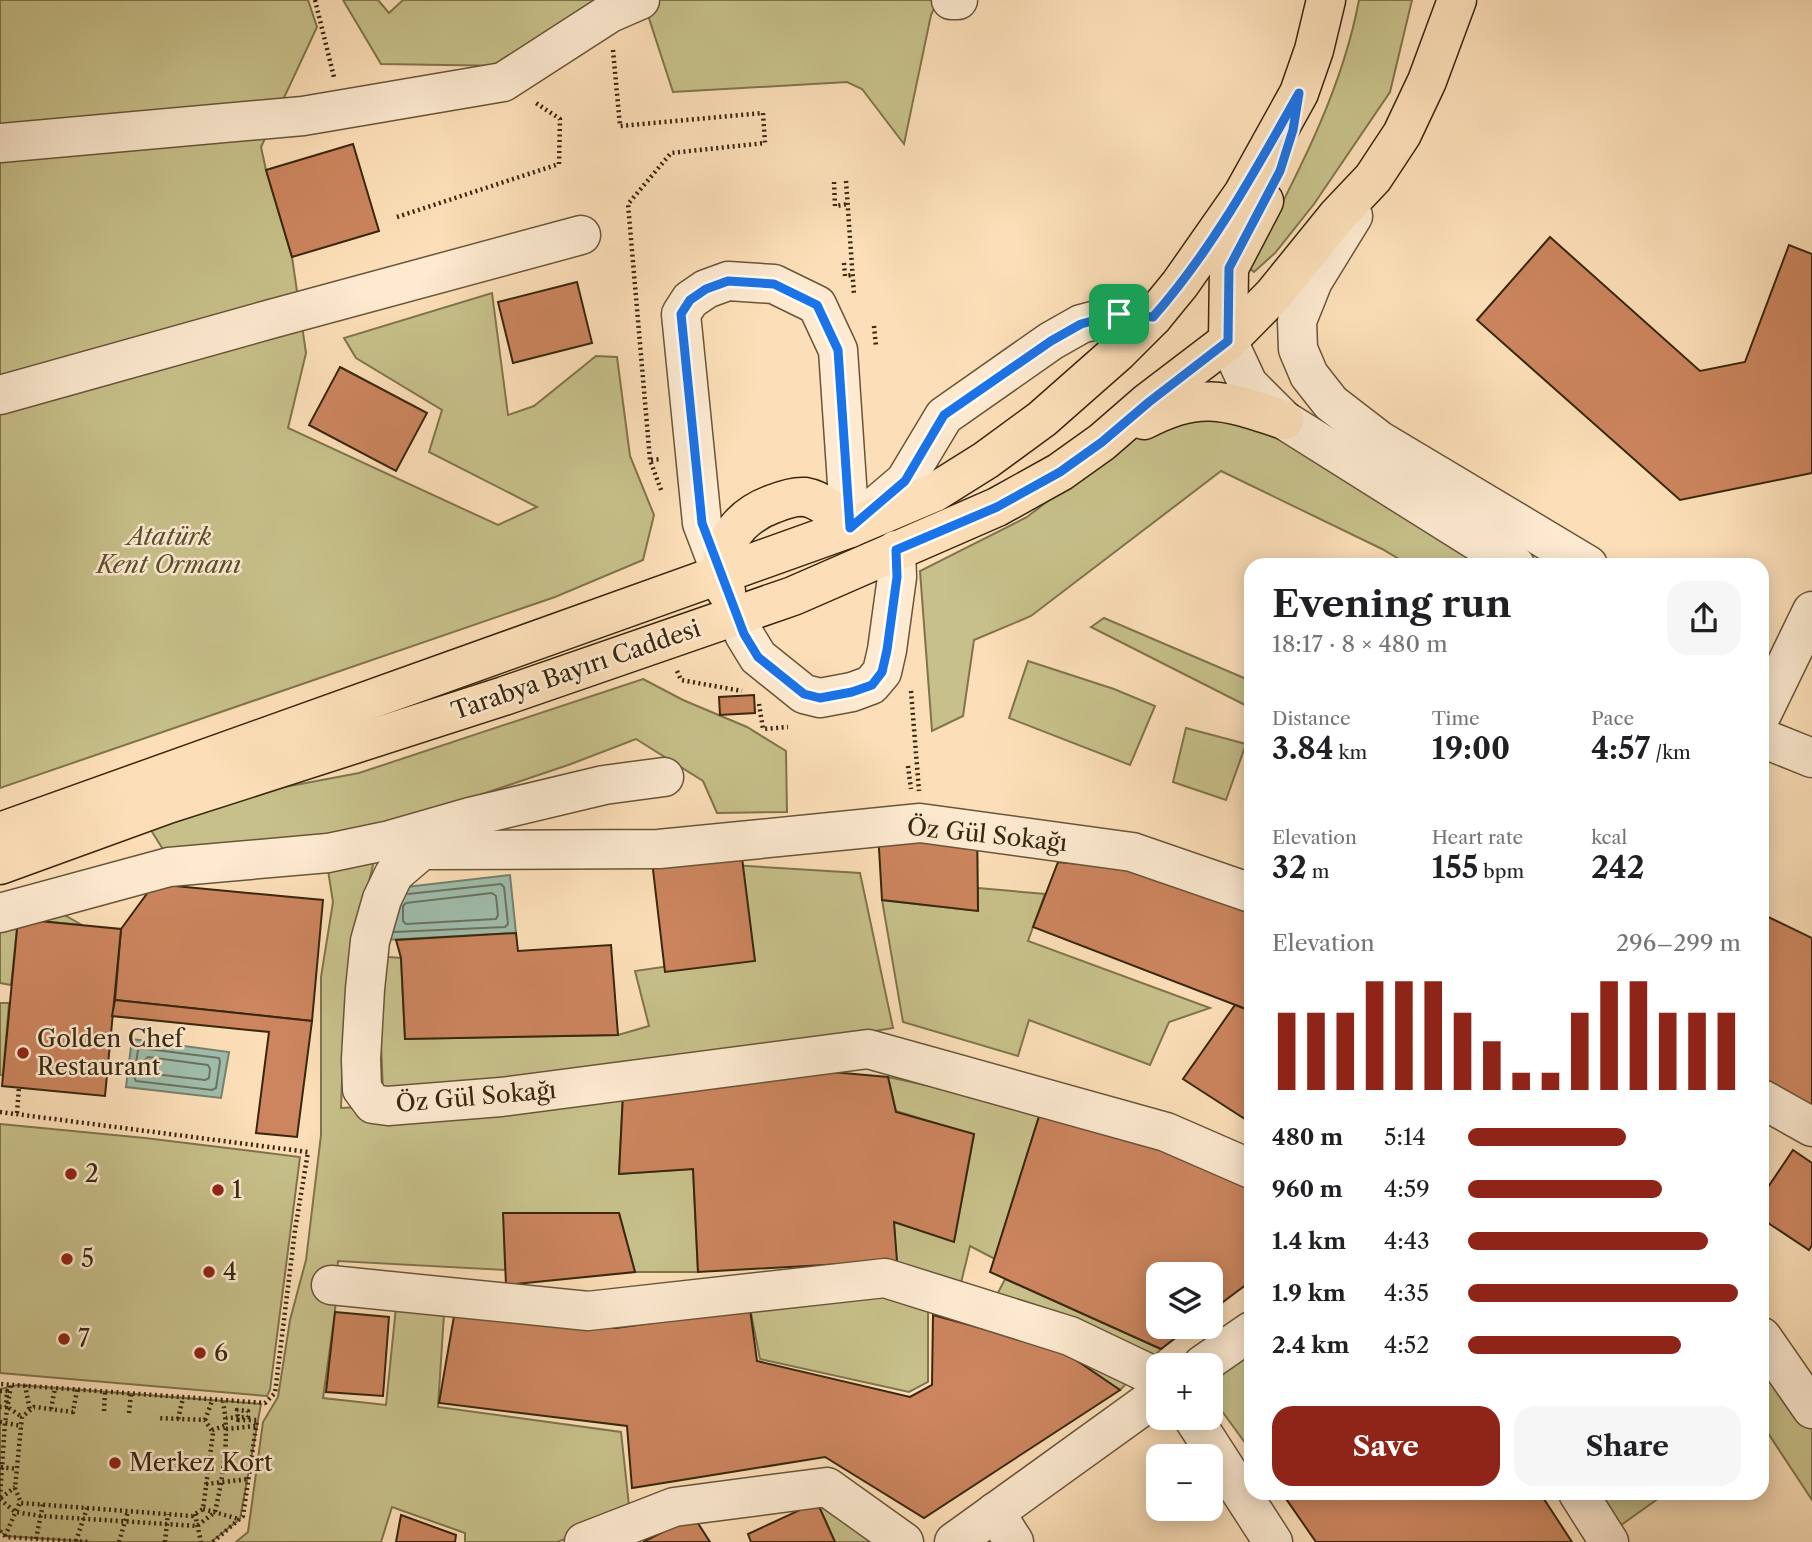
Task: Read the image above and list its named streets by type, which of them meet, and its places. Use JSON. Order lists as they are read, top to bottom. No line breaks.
{"streets":{"main road":["Tarabya Bayırı Caddesi"],"street":["Öz Gül Sokağı"]},"parks":["Atatürk Kent Ormanı"],"places":["Golden Chef Restaurant","2","1","5","4","7","6","Merkez Kort"],"page":{"heading":["Evening run","18:17 · 8 × 480 m"],"stats":[["Distance","3.84 km"],["Time","19:00"],["Pace","4:57 /km"],["Elevation","32 m"],["Heart rate","155 bpm"],["kcal","242"]],"chart":["Elevation","296–299 m"],"list":[{"name":"480 m","note":"5:14"},{"name":"960 m","note":"4:59"},{"name":"1.4 km","note":"4:43"},{"name":"1.9 km","note":"4:35"},{"name":"2.4 km","note":"4:52"}],"map_buttons":["+","−"],"buttons":["Save","Share"]}}
